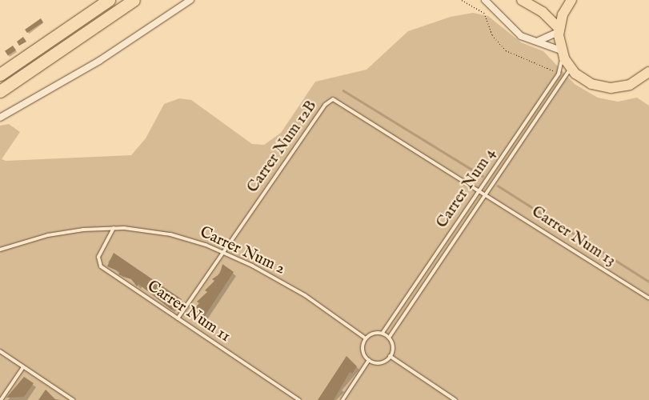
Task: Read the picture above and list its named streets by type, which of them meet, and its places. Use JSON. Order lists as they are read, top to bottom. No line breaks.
{"streets":{"lane":["Carrer Num 12B","Carrer Num 4","Carrer Num 13","Carrer Num 2","Carrer Num 11"]},"crossings":[["Carrer Num 12B","Carrer Num 4"],["Carrer Num 12B","Carrer Num 13"],["Carrer Num 12B","Carrer Num 2"],["Carrer Num 12B","Carrer Num 11"],["Carrer Num 4","Carrer Num 13"],["Carrer Num 4","Carrer Num 2"],["Carrer Num 2","Carrer Num 11"]]}
